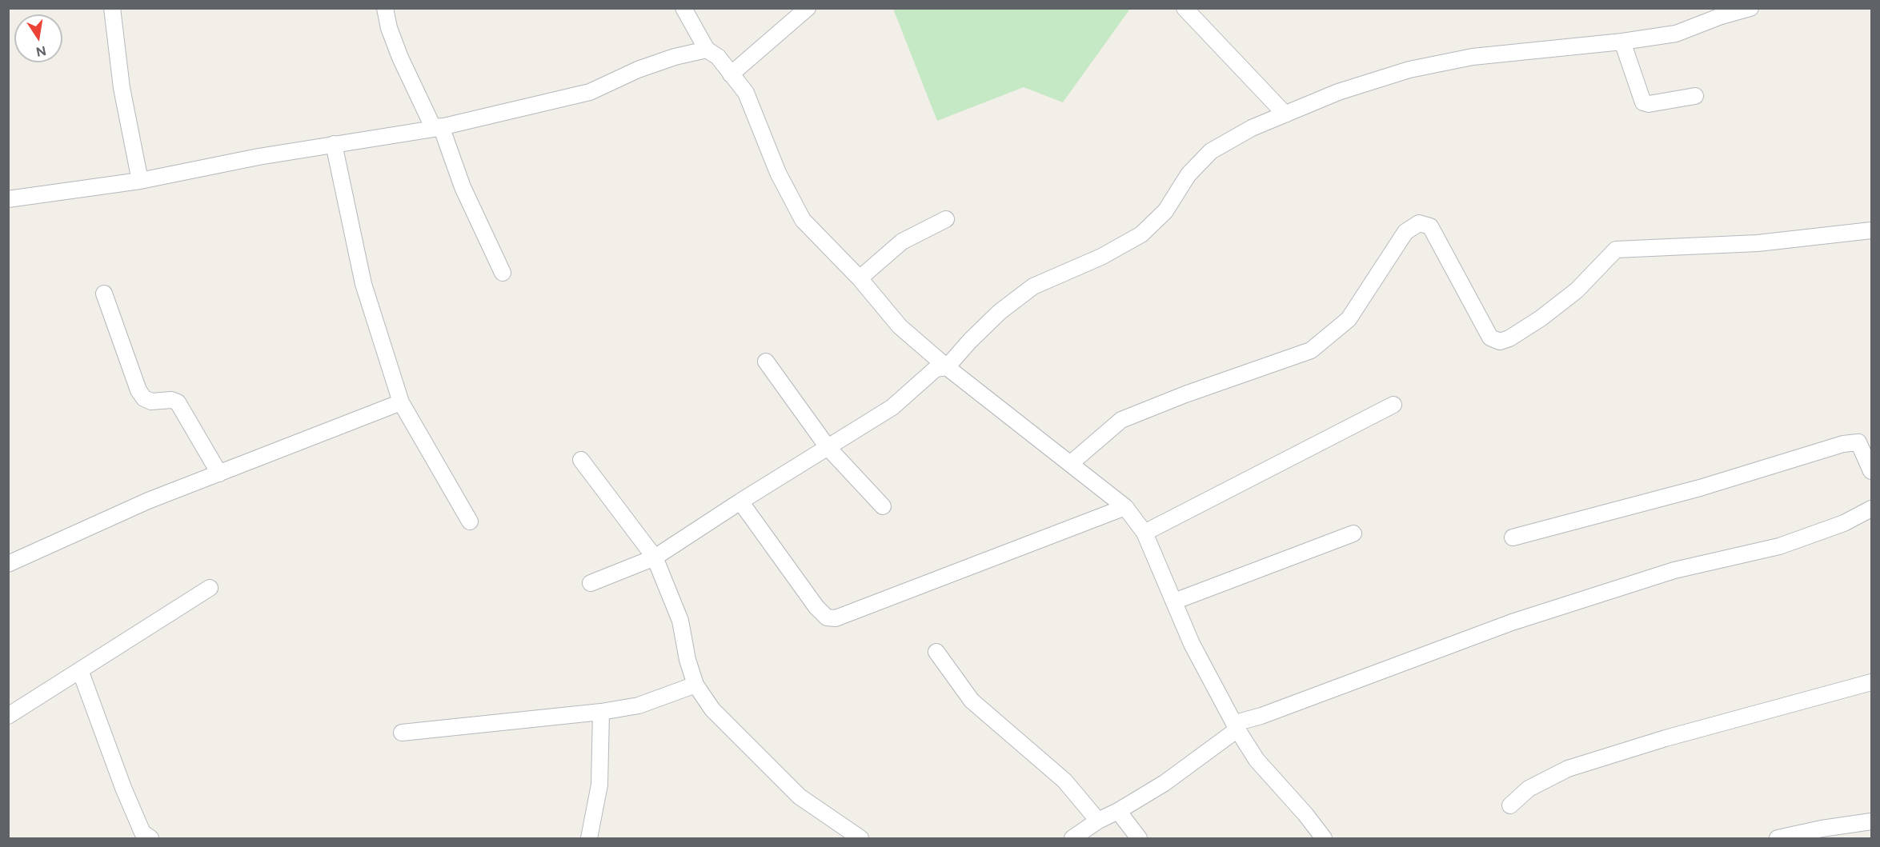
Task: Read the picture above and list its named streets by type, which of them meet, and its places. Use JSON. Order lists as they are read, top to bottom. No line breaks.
{"north":"bottom"}
